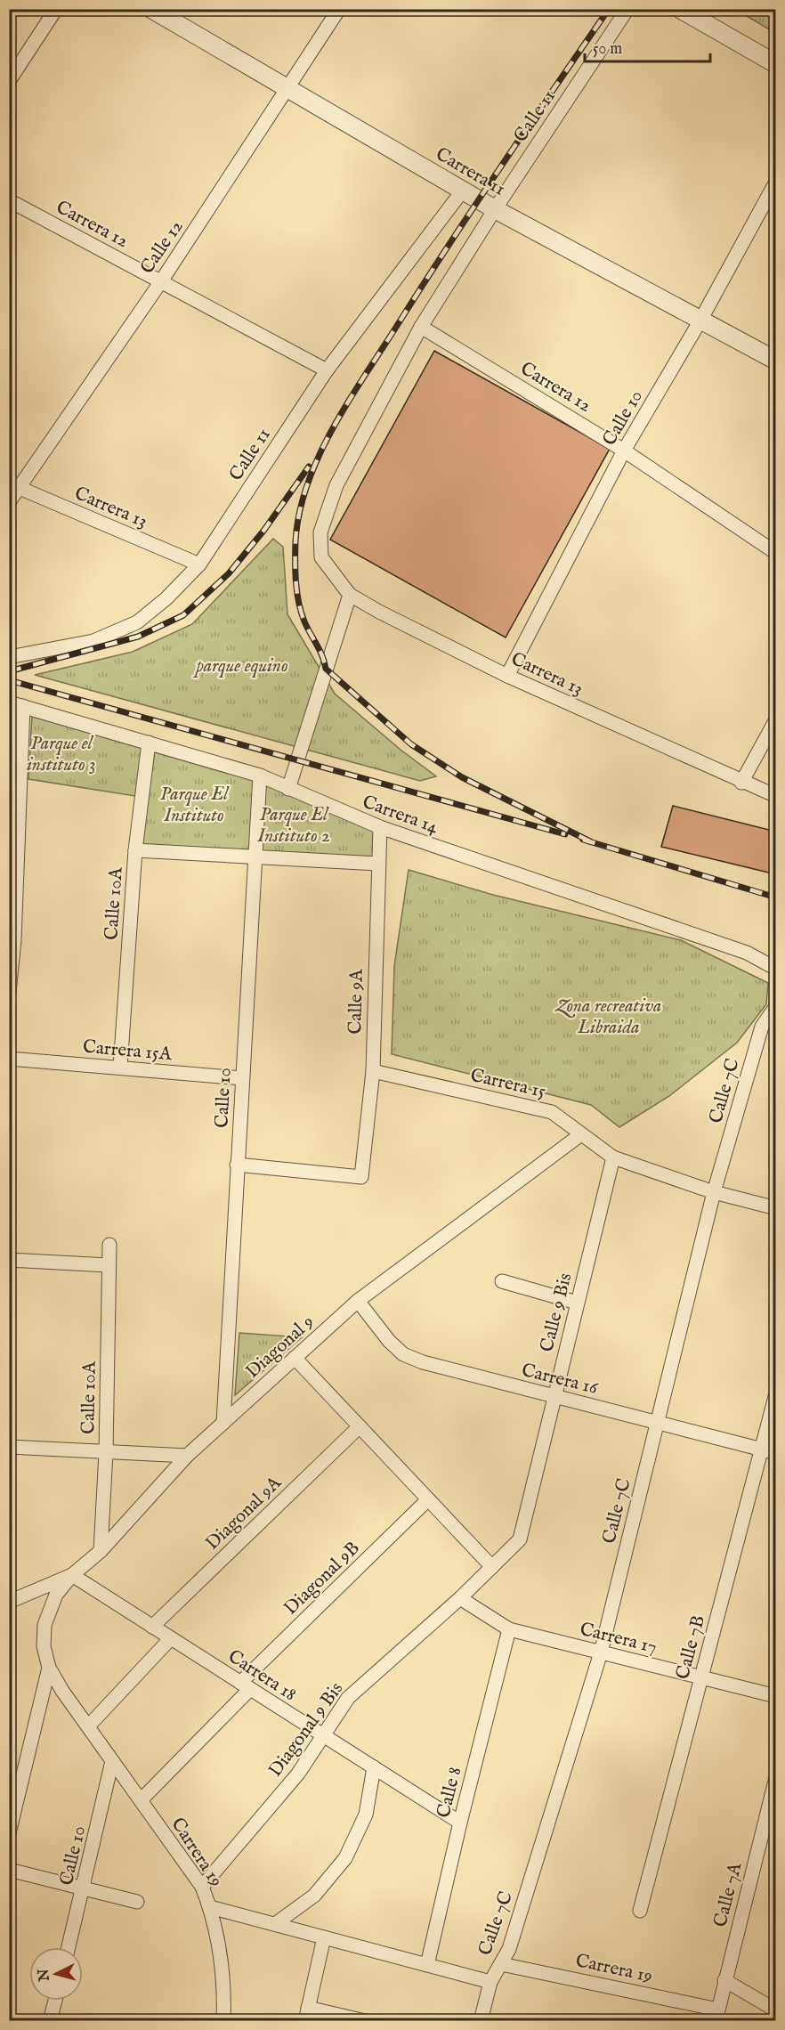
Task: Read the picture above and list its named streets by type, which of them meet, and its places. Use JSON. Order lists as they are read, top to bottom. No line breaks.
{"streets":{"street":["Calle 11","Carrera 11","Carrera 12","Calle 12","Calle 10","Carrera 13","Carrera 14","Calle 10A","Calle 9A","Carrera 15A","Carrera 15","Calle 7C","Calle 9 Bis","Diagonal 9","Carrera 16","Diagonal 9A","Diagonal 9B","Carrera 17","Calle 7B","Carrera 18","Diagonal 9 Bis","Calle 8","Carrera 19","Calle 7A"]},"crossings":[["Calle 11","Carrera 11"],["Calle 11","Carrera 12"],["Calle 11","Carrera 13"],["Carrera 11","Calle 12"],["Carrera 11","Calle 10"],["Carrera 12","Calle 12"],["Carrera 12","Calle 10"],["Calle 12","Carrera 13"],["Calle 10","Carrera 13"],["Calle 10","Carrera 14"],["Calle 10","Calle 9A"],["Calle 10","Carrera 15A"],["Calle 10","Diagonal 9"],["Calle 10","Carrera 19"],["Carrera 14","Calle 10A"],["Carrera 14","Calle 9A"],["Calle 10A","Carrera 15A"],["Calle 10A","Diagonal 9"],["Calle 9A","Carrera 15"],["Carrera 15","Calle 7C"],["Carrera 15","Calle 9 Bis"],["Carrera 15","Diagonal 9"],["Calle 7C","Carrera 16"],["Calle 7C","Carrera 17"],["Calle 7C","Carrera 19"],["Calle 9 Bis","Carrera 16"],["Calle 9 Bis","Diagonal 9 Bis"],["Diagonal 9","Carrera 16"],["Diagonal 9","Carrera 18"],["Diagonal 9","Carrera 19"],["Carrera 16","Calle 7B"],["Diagonal 9A","Carrera 18"],["Diagonal 9B","Carrera 18"],["Diagonal 9B","Carrera 19"],["Carrera 17","Calle 7B"],["Carrera 17","Diagonal 9 Bis"],["Carrera 17","Calle 8"],["Carrera 18","Diagonal 9 Bis"],["Carrera 18","Calle 8"],["Diagonal 9 Bis","Carrera 19"],["Calle 8","Carrera 19"],["Carrera 19","Calle 7A"]],"parks":["parque equino","Parque el instituto 3","Parque El Instituto","Parque El Instituto 2","Zona recreativa Libraida"],"scale_bar":"50 m","north":"left"}
